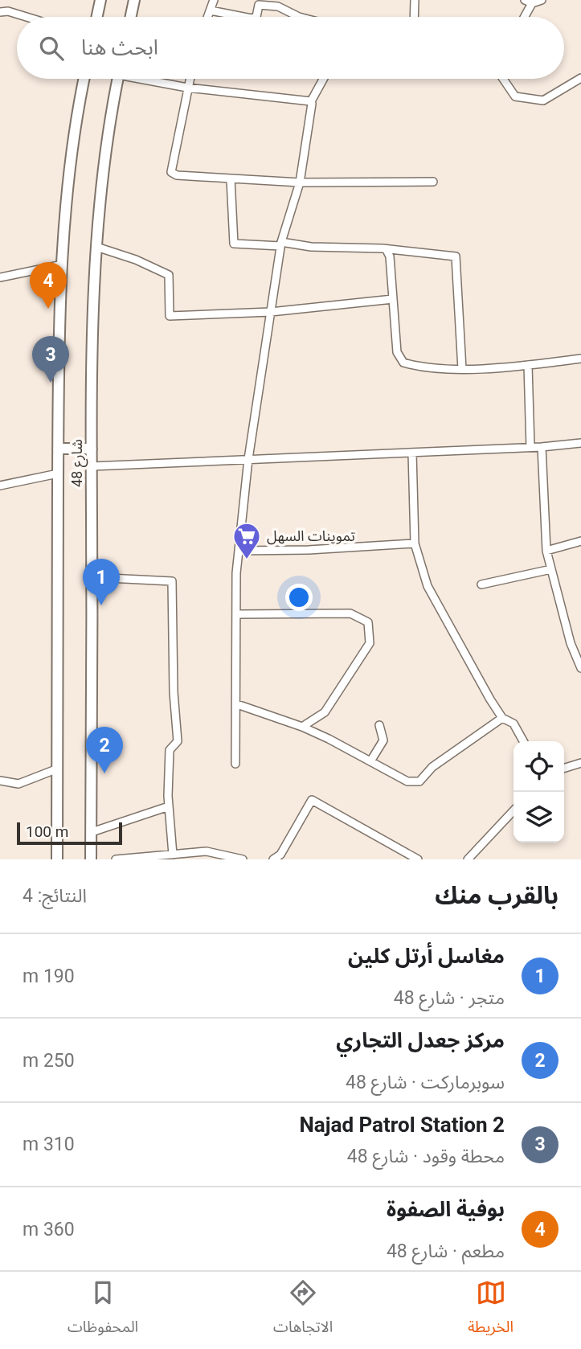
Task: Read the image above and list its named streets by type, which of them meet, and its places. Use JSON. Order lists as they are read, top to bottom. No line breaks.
{"streets":{"main road":["شارع 48"]},"places":{"supermarket":["تموينات السهل"]},"scale_bar":"100 m","page":{"search":"ابحث هنا","pins":["4","3","1","2"],"scale":"100 m","heading":["بالقرب منك","النتائج: 4"],"list":[{"mark":"1","name":"مغاسل أرتل كلين","note":"متجر · شارع 48","value":"190 m"},{"mark":"2","name":"مركز جعدل التجاري","note":"سوبرماركت · شارع 48","value":"250 m"},{"mark":"3","name":"Najad Patrol Station 2","note":"محطة وقود · شارع 48","value":"310 m"},{"mark":"4","name":"بوفية الصفوة","note":"مطعم · شارع 48","value":"360 m"}],"nav":["الخريطة","الاتجاهات","المحفوظات"]}}
